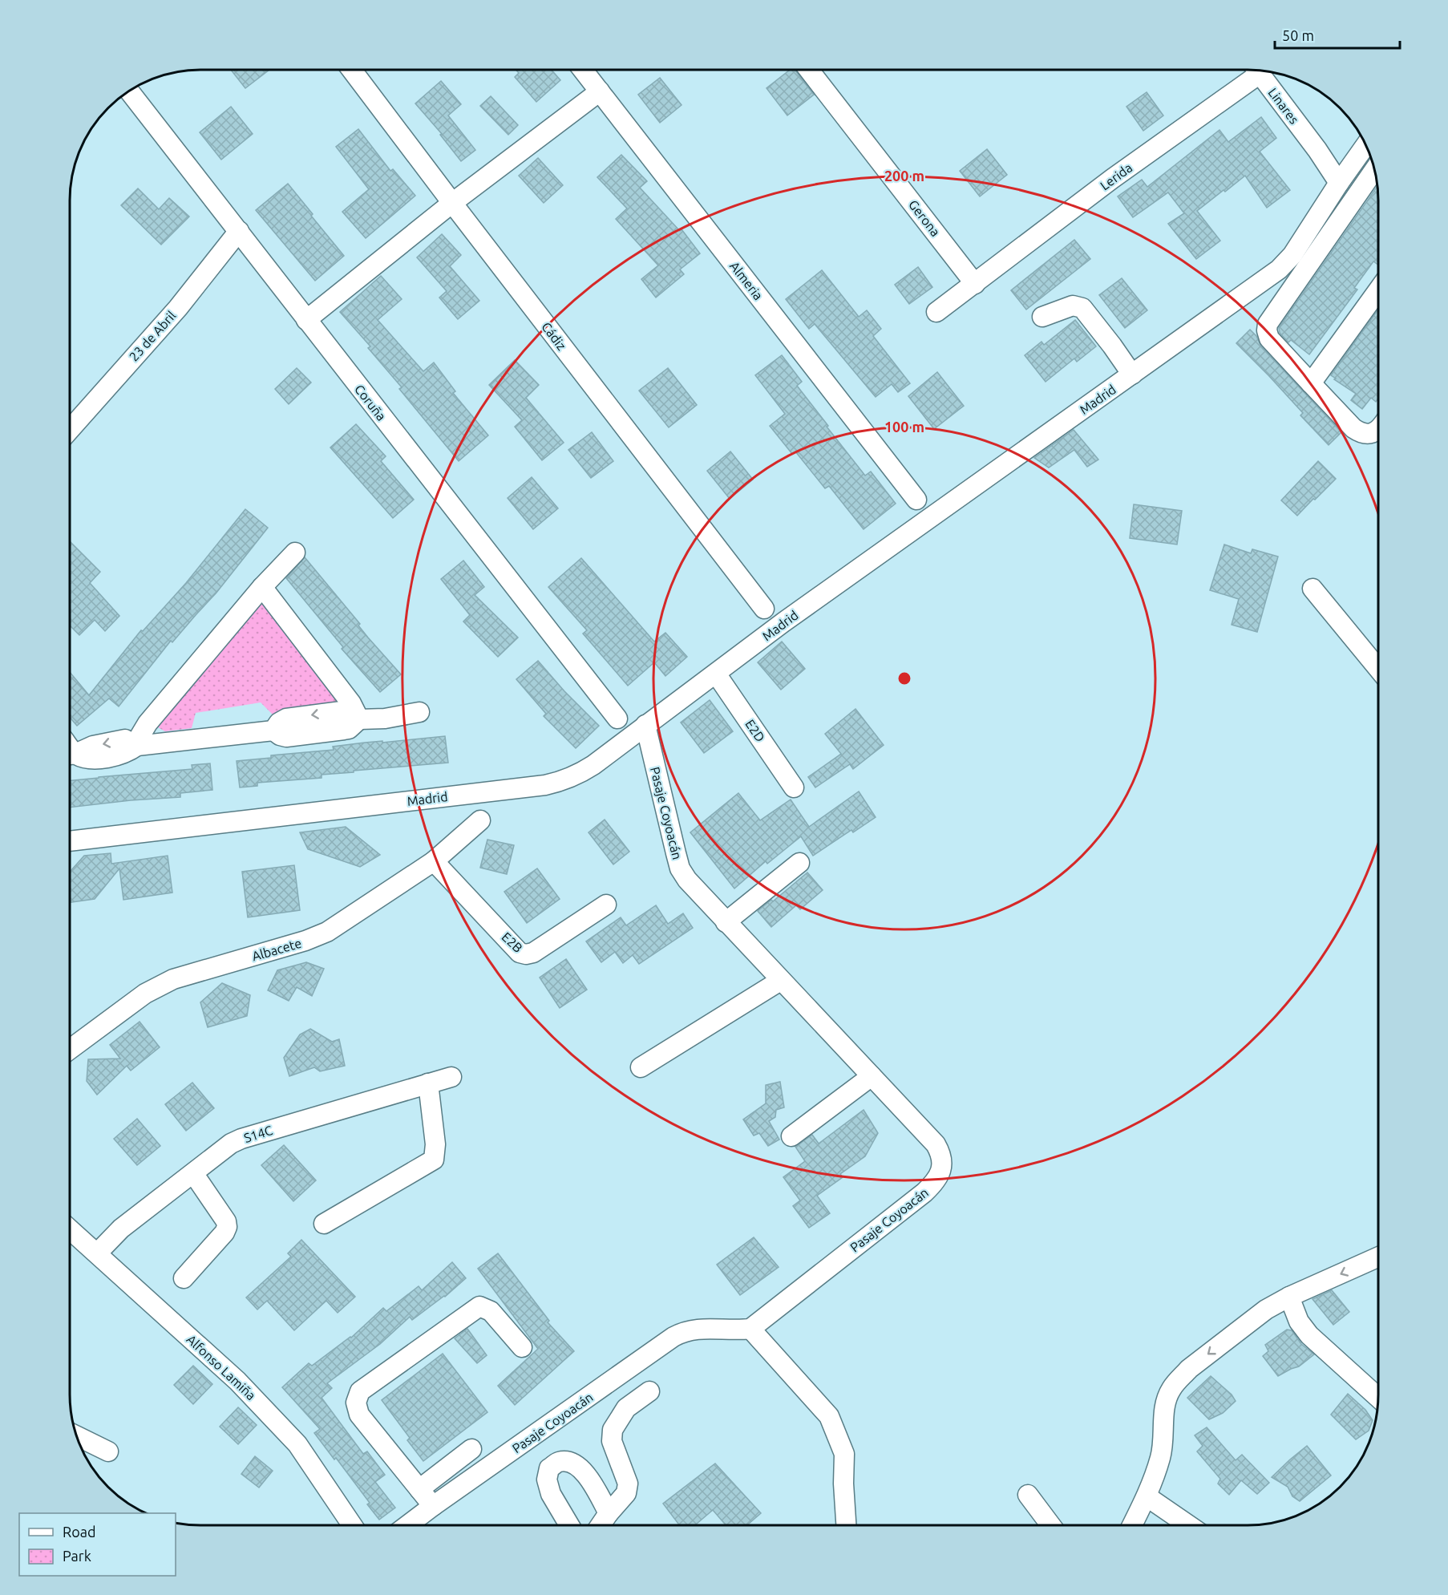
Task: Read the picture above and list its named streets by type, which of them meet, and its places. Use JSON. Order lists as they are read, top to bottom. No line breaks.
{"streets":{"street":["Linares","Lerida","Gerona","Almeria","23 de Abril","Cádiz","Madrid","Coruña","E2D","Pasaje Coyoacán","E2B","Albacete","S14C","Alfonso Lamiña"]},"crossings":[["Linares","Madrid"],["Lerida","Gerona"],["23 de Abril","Coruña"],["Madrid","E2D"],["Madrid","Pasaje Coyoacán"],["E2B","Albacete"],["S14C","Alfonso Lamiña"]],"legend":["Road","Park"],"scale_bar":"50 m","rings":["200 m","100 m"]}
